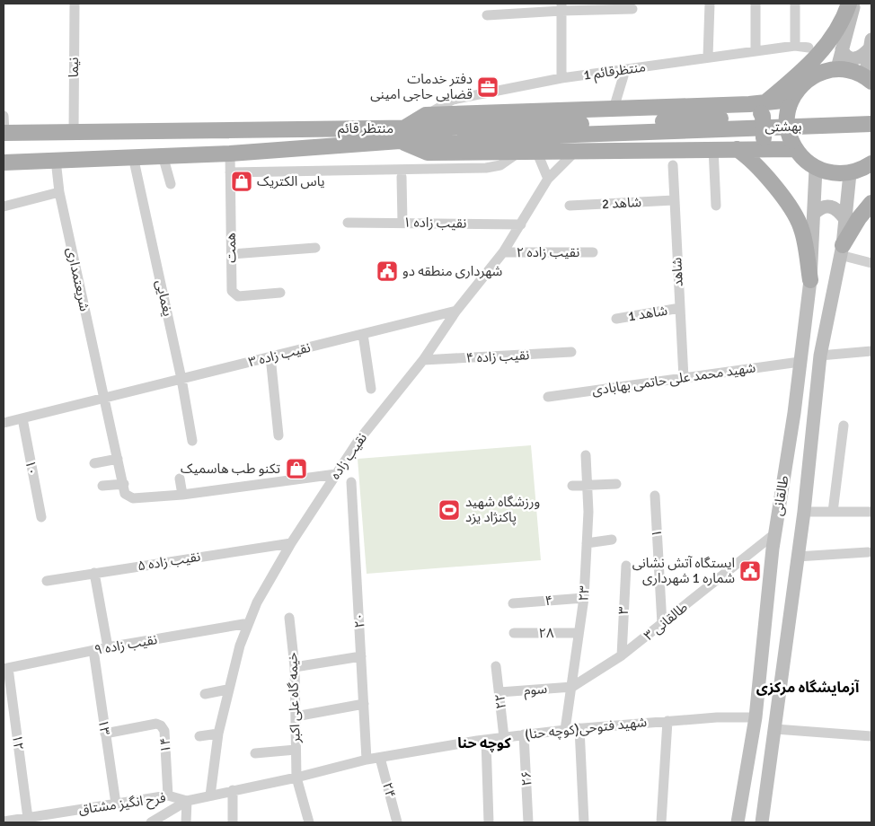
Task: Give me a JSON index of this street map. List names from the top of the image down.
{
  "streets": {
    "main road": ["بهشتی", "منتظر قائم", "طالقانی"],
    "street": [
      "نیما",
      "منتظرقائم 1",
      "شاهد 2",
      "نقیب زاده ۱",
      "همت",
      "نقیب زاده ۲",
      "شاهد",
      "شریعتمداری",
      "یغمایی",
      "شاهد 1",
      "نقیب زاده ۳",
      "نقیب زاده ۴",
      "شهید محمد علی حاتمی بهابادی",
      "نقیب زاده",
      "۱۰",
      "۱",
      "نقیب زاده ۵",
      "۲۳",
      "۴",
      "۳",
      "۲۰",
      "طالقانی ۳",
      "۲۸",
      "نقیب زاده ۹",
      "سوم",
      "خیمه گاه علی اکبر",
      "۲۲",
      "۱۳",
      "(کوچه حنا)شهید فتوحی",
      "۱۲",
      "۱۴",
      "۲۶",
      "۲۴",
      "فرح انگیز مشتاق"
    ]
  },
  "crossings": [
    ["نیما", "منتظر قائم"],
    ["بهشتی", "منتظر قائم"],
    ["منتظر قائم", "همت"],
    ["منتظر قائم", "شریعتمداری"],
    ["منتظر قائم", "یغمایی"],
    ["شاهد 2", "شاهد"],
    ["نقیب زاده ۱", "نقیب زاده"],
    ["نقیب زاده ۲", "نقیب زاده"],
    ["شاهد", "شاهد 1"],
    ["شاهد", "شهید محمد علی حاتمی بهابادی"],
    ["شریعتمداری", "نقیب زاده ۳"],
    ["یغمایی", "نقیب زاده ۳"],
    ["نقیب زاده ۳", "نقیب زاده"],
    ["نقیب زاده ۳", "۱۰"],
    ["نقیب زاده ۴", "نقیب زاده"],
    ["شهید محمد علی حاتمی بهابادی", "طالقانی"],
    ["نقیب زاده", "نقیب زاده ۵"],
    ["نقیب زاده", "نقیب زاده ۹"],
    ["نقیب زاده", "(کوچه حنا)شهید فتوحی"],
    ["طالقانی", "طالقانی ۳"],
    ["طالقانی", "(کوچه حنا)شهید فتوحی"],
    ["۱", "طالقانی ۳"],
    ["۲۳", "۴"],
    ["۲۳", "طالقانی ۳"],
    ["۲۳", "۲۸"],
    ["۲۳", "سوم"],
    ["۲۳", "(کوچه حنا)شهید فتوحی"],
    ["۳", "طالقانی ۳"],
    ["۲۰", "(کوچه حنا)شهید فتوحی"],
    ["طالقانی ۳", "سوم"],
    ["نقیب زاده ۹", "۱۳"],
    ["نقیب زاده ۹", "۱۲"],
    ["سوم", "۲۲"],
    ["خیمه گاه علی اکبر", "(کوچه حنا)شهید فتوحی"],
    ["۲۲", "(کوچه حنا)شهید فتوحی"],
    ["۱۳", "۱۴"],
    ["۱۳", "فرح انگیز مشتاق"],
    ["(کوچه حنا)شهید فتوحی", "۲۶"],
    ["(کوچه حنا)شهید فتوحی", "۲۴"],
    ["(کوچه حنا)شهید فتوحی", "فرح انگیز مشتاق"],
    ["۱۲", "فرح انگیز مشتاق"],
    ["۱۴", "فرح انگیز مشتاق"]
  ],
  "districts": ["آزمایشگاه مرکزی", "کوچه حنا"],
  "places": {
    "office": ["دفتر خدمات قضایی حاجی امینی"],
    "shop": ["یاس الکتریک", "تکنو طب هاسمیک"],
    "public building": ["شهرداری منطقه دو", "ایستگاه آتش نشانی شماره 1 شهرداری"],
    "sports": ["ورزشگاه شهید پاکنژاد یزد"]
  }
}
